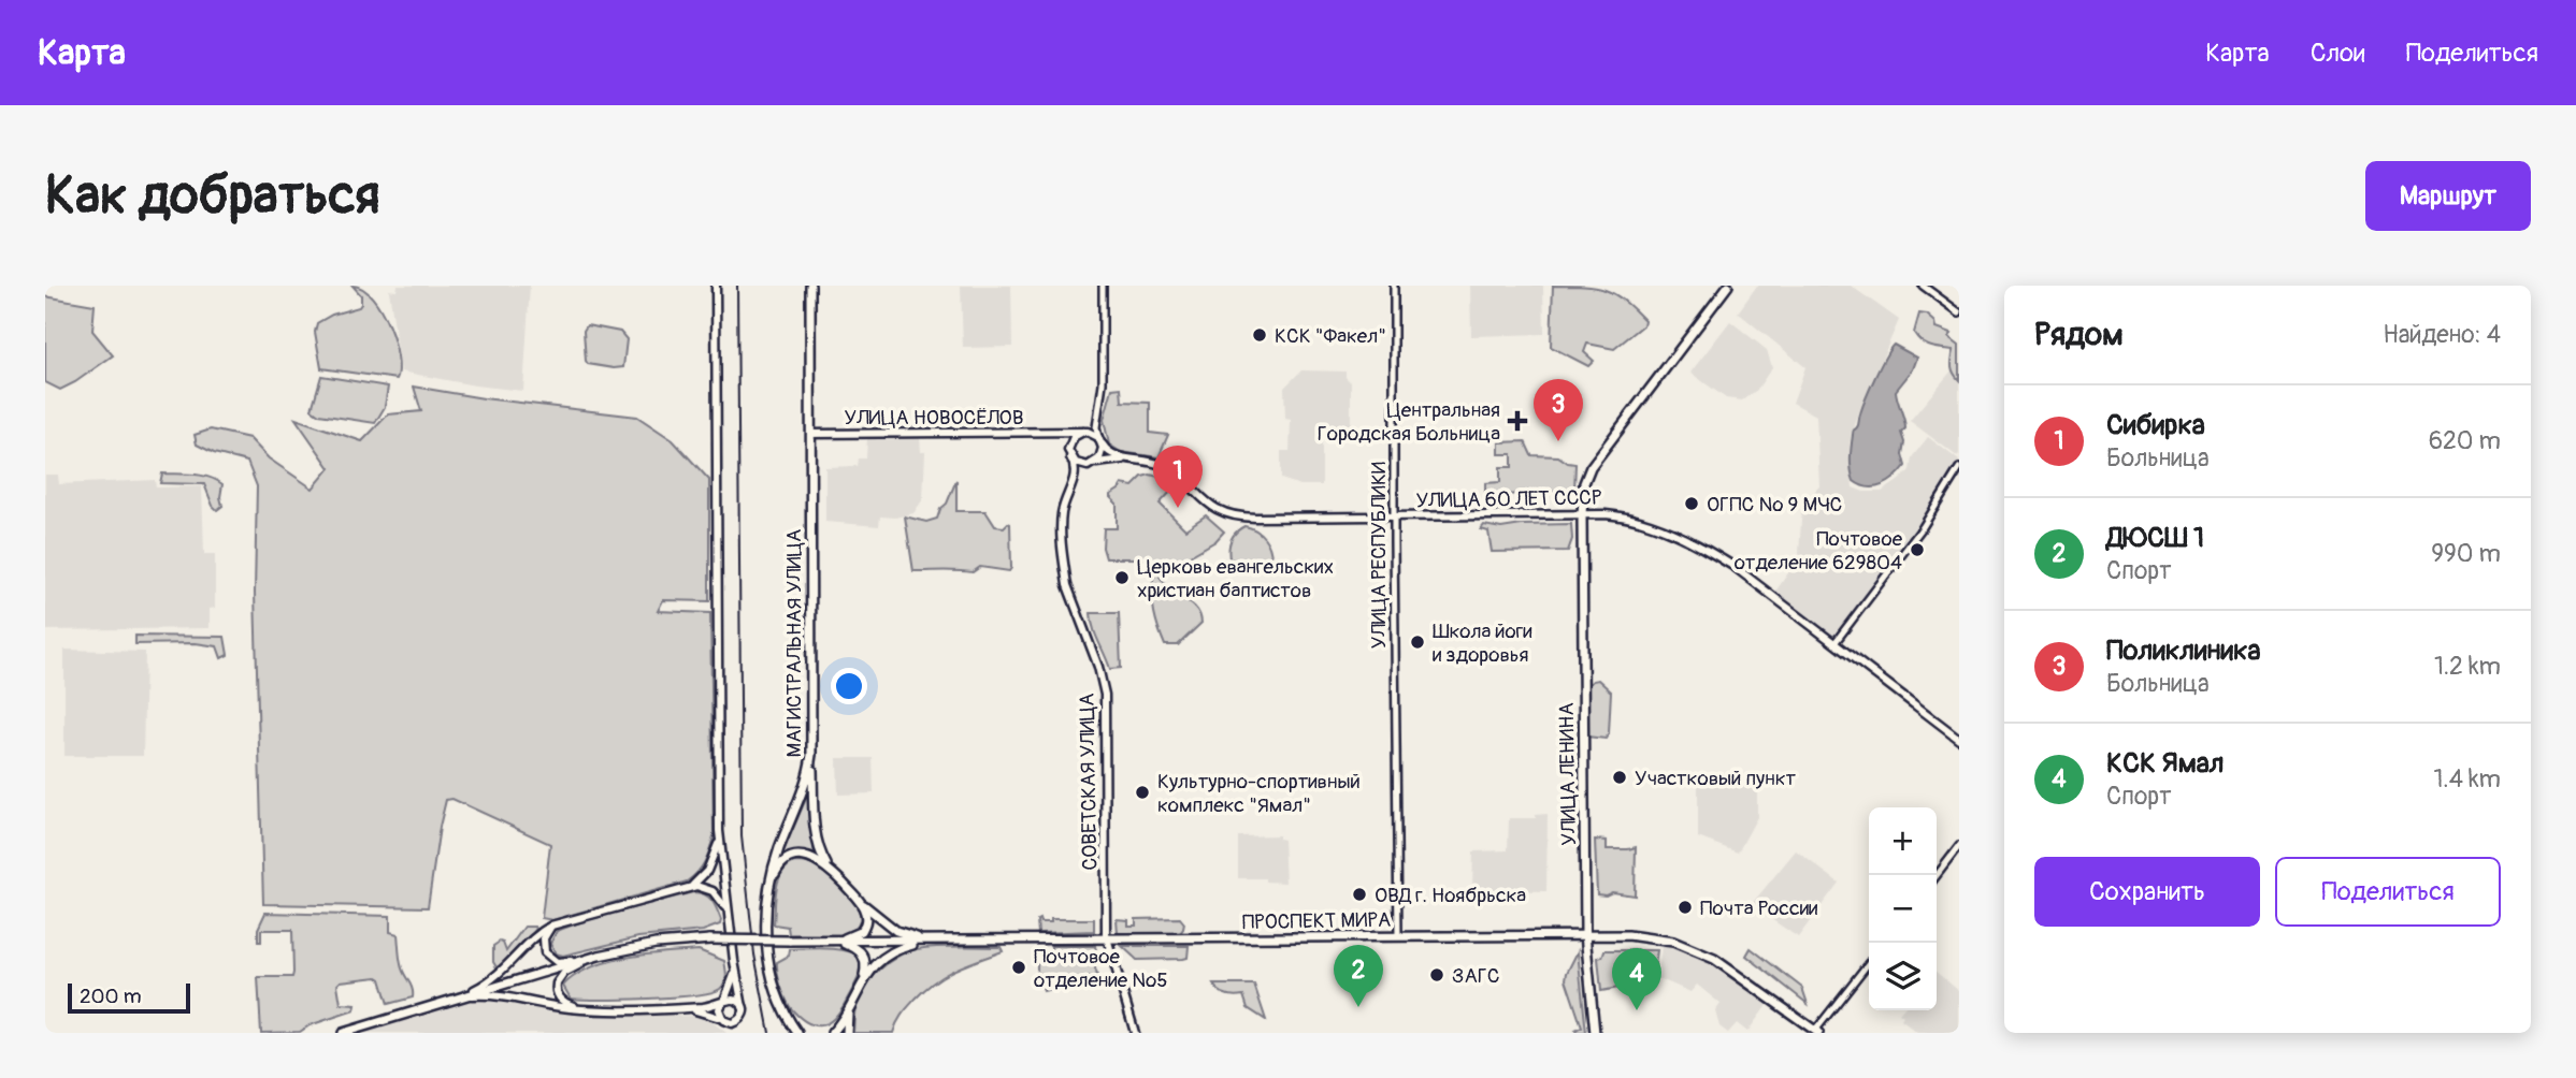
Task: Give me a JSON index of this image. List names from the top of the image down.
{
  "streets": {
    "main road": [
      "УЛИЦА НОВОСЁЛОВ",
      "УЛИЦА 60 ЛЕТ СССР",
      "МАГИСТРАЛЬНАЯ УЛИЦА",
      "УЛИЦА ЛЕНИНА",
      "СОВЕТСКАЯ УЛИЦА",
      "ПРОСПЕКТ МИРА"
    ],
    "street": ["УЛИЦА РЕСПУБЛИКИ"]
  },
  "crossings": [
    ["УЛИЦА НОВОСЁЛОВ", "УЛИЦА 60 ЛЕТ СССР"],
    ["УЛИЦА НОВОСЁЛОВ", "МАГИСТРАЛЬНАЯ УЛИЦА"],
    ["УЛИЦА НОВОСЁЛОВ", "СОВЕТСКАЯ УЛИЦА"],
    ["УЛИЦА 60 ЛЕТ СССР", "УЛИЦА РЕСПУБЛИКИ"],
    ["УЛИЦА 60 ЛЕТ СССР", "УЛИЦА ЛЕНИНА"],
    ["УЛИЦА 60 ЛЕТ СССР", "СОВЕТСКАЯ УЛИЦА"],
    ["УЛИЦА РЕСПУБЛИКИ", "ПРОСПЕКТ МИРА"],
    ["УЛИЦА ЛЕНИНА", "ПРОСПЕКТ МИРА"],
    ["СОВЕТСКАЯ УЛИЦА", "ПРОСПЕКТ МИРА"]
  ],
  "places": {
    "other": [
      "КСК \"Факел\"",
      "ОГПС № 9 МЧС",
      "Почтовое отделение 629804",
      "Церковь евангельских христиан баптистов",
      "Школа йоги и здоровья",
      "Участковый пункт",
      "Культурно-спортивный комплекс \"Ямал\"",
      "ОВД г. Ноябрьска",
      "Почта России",
      "Почтовое отделение №5",
      "ЗАГС"
    ],
    "health": ["Центральная Городская Больница"]
  },
  "scale_bar": "200 m",
  "page": {
    "header": "Карта",
    "nav": ["Карта", "Слои", "Поделиться"],
    "buttons": [
      "Маршрут",
      ["Сохранить", "Поделиться"]
    ],
    "title": "Как добраться",
    "heading": ["Рядом", "Найдено: 4"],
    "pins": [
      "3",
      "1",
      "2",
      "4"
    ],
    "list": [
      {
        "mark": "1",
        "name": "Сибирка",
        "note": "Больница",
        "value": "620 m"
      },
      {
        "mark": "2",
        "name": "ДЮСШ 1",
        "note": "Спорт",
        "value": "990 m"
      },
      {
        "mark": "3",
        "name": "Поликлиника",
        "note": "Больница",
        "value": "1.2 km"
      },
      {
        "mark": "4",
        "name": "КСК Ямал",
        "note": "Спорт",
        "value": "1.4 km"
      }
    ],
    "map_buttons": ["+", "−"],
    "scale": "200 m"
  }
}
